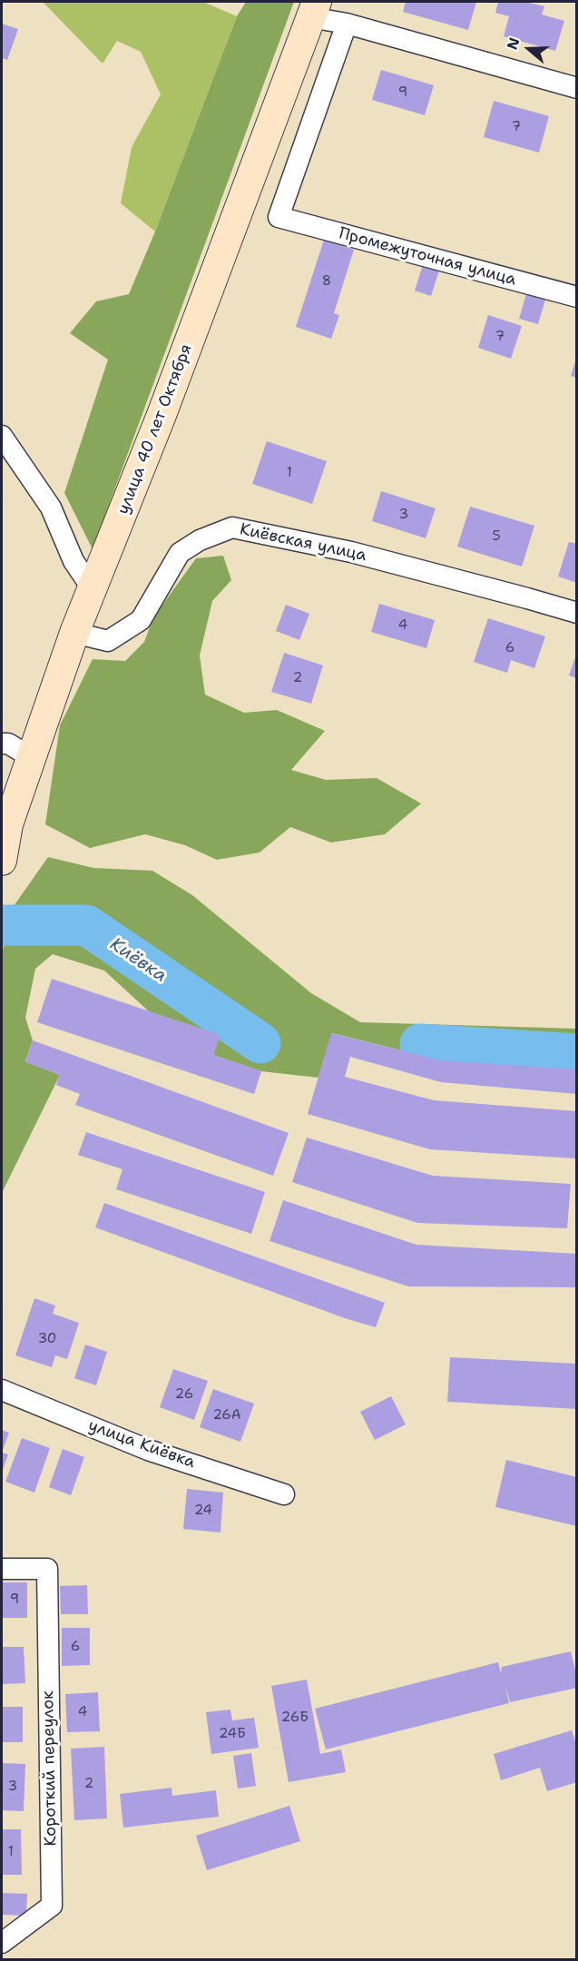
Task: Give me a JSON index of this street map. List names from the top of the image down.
{
  "streets": {
    "main road": ["улица 40 лет Октября"],
    "street": [
      "Промежуточная улица",
      "Киёвская улица",
      "улица Киёвка",
      "Короткий переулок"
    ]
  },
  "crossings": [
    ["улица 40 лет Октября", "Киёвская улица"]
  ],
  "water": ["Киёвка"],
  "house_numbers": [
    "9",
    "7",
    "8",
    "7",
    "1",
    "3",
    "5",
    "4",
    "6",
    "2",
    "30",
    "26",
    "26А",
    "24",
    "9",
    "6",
    "4",
    "26Б",
    "24Б",
    "2",
    "3",
    "1"
  ],
  "north": "left"
}
